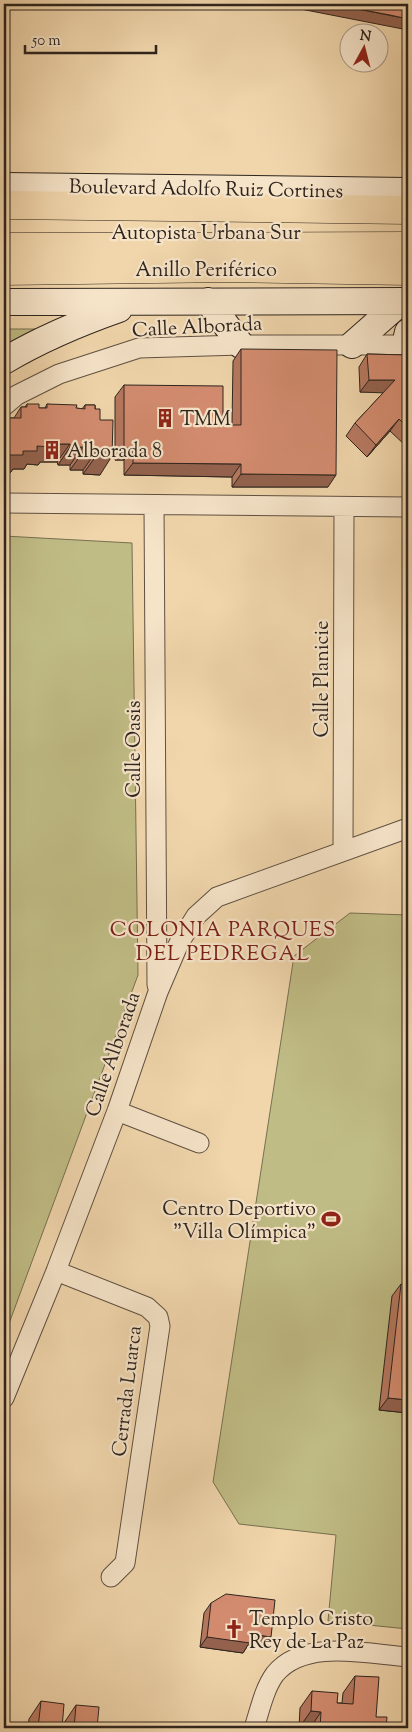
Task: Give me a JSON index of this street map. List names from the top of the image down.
{
  "streets": {
    "highway": ["Autopista Urbana Sur", "Anillo Periférico"],
    "main road": ["Boulevard Adolfo Ruiz Cortines"],
    "street": [
      "Calle Alborada",
      "Calle Planicie",
      "Calle Oasis",
      "Cerrada Luarca"
    ]
  },
  "crossings": [
    ["Calle Alborada", "Calle Planicie"],
    ["Calle Alborada", "Calle Oasis"],
    ["Calle Alborada", "Cerrada Luarca"]
  ],
  "districts": ["COLONIA PARQUES DEL PEDREGAL"],
  "places": {
    "building": ["TMM", "Alborada 8"],
    "sports": ["Centro Deportivo \"Villa Olímpica\""],
    "church": ["Templo Cristo Rey de La Paz"]
  },
  "scale_bar": "50 m",
  "north": "top"
}
